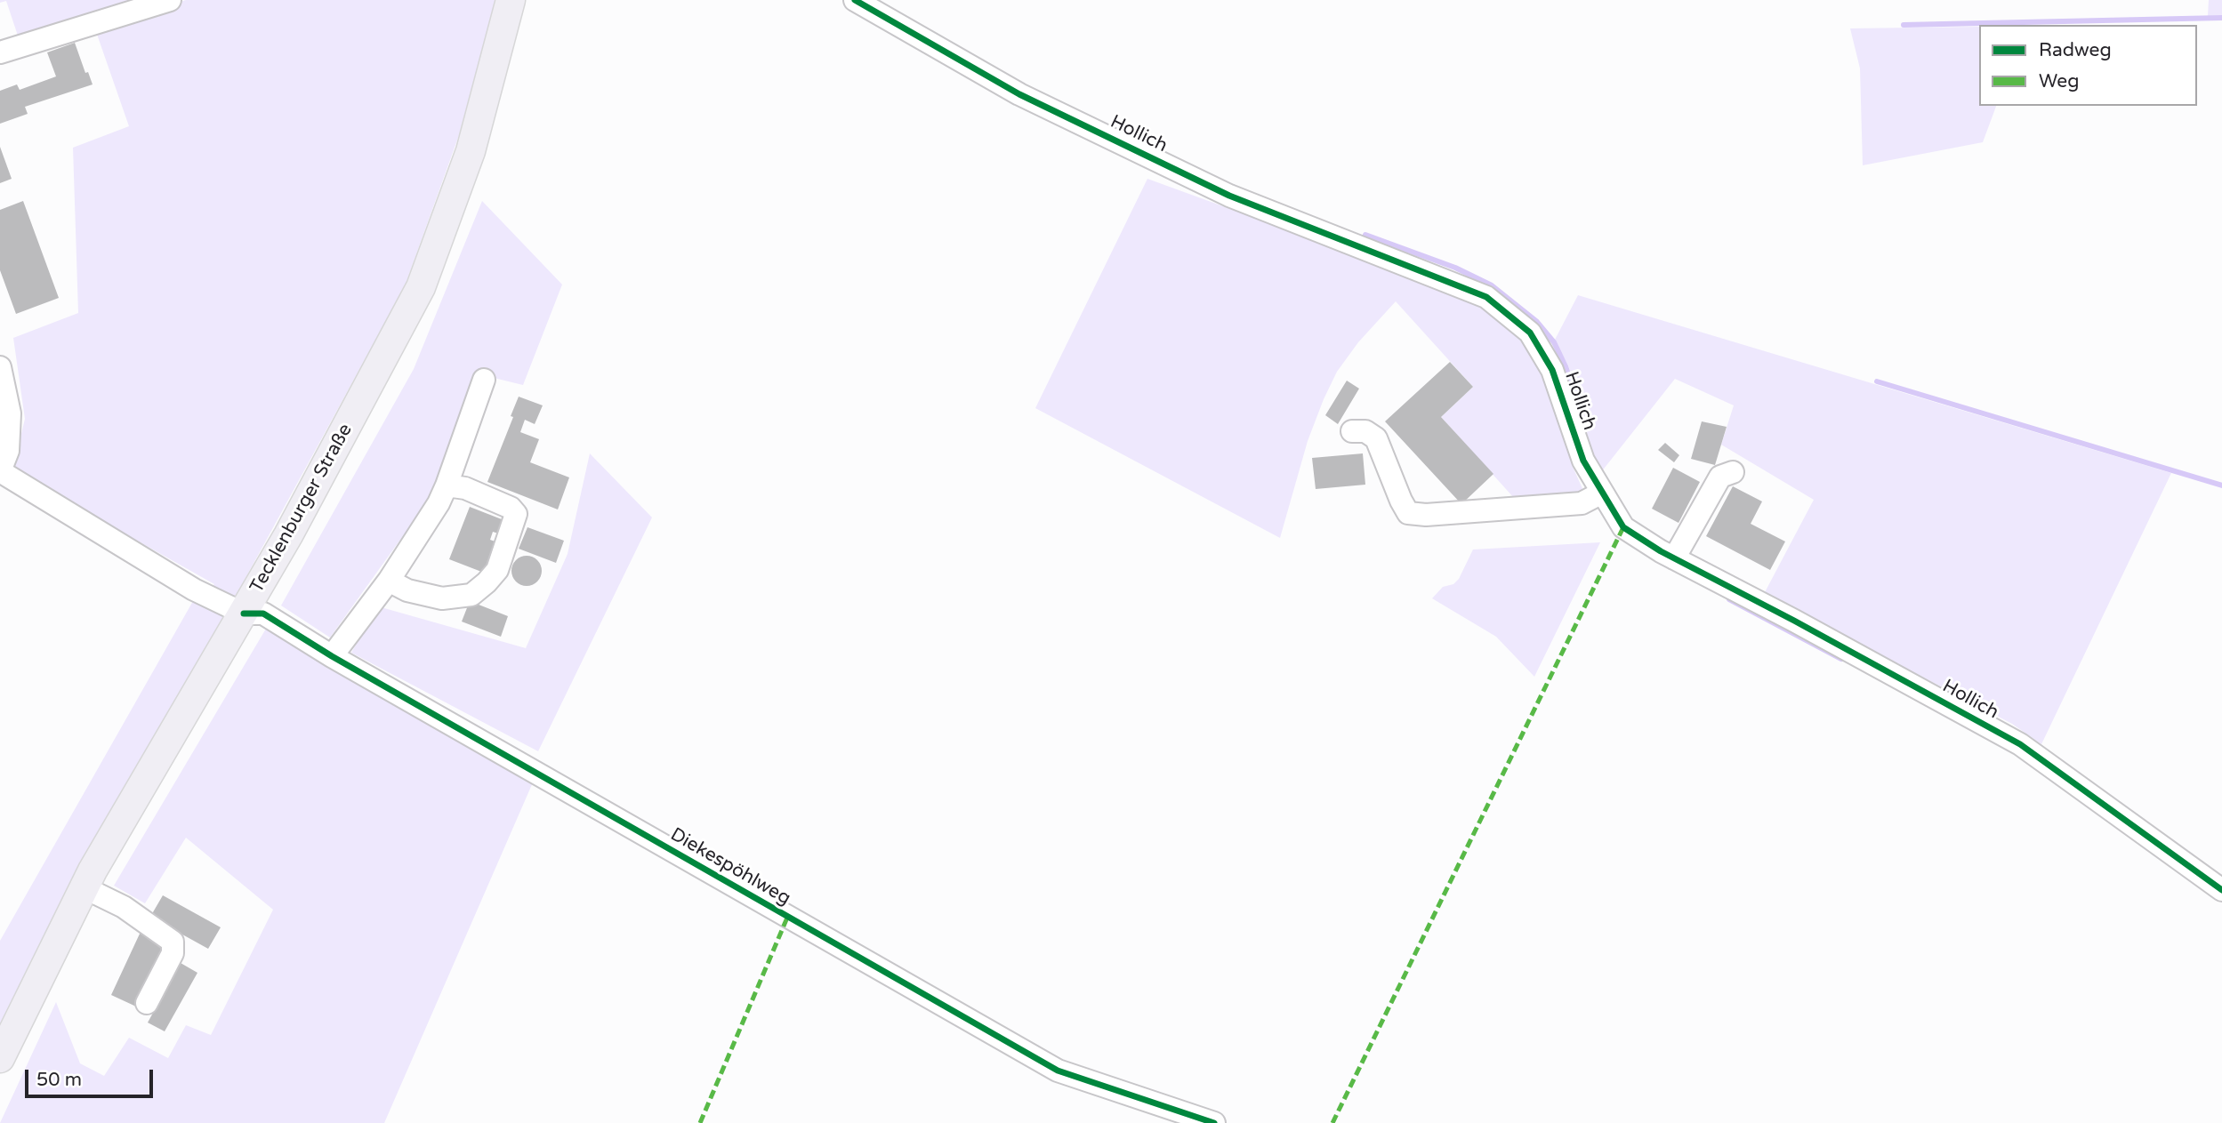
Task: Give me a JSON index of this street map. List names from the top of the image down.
{
  "streets": {
    "main road": ["Tecklenburger Straße"],
    "street": ["Hollich", "Diekespöhlweg"]
  },
  "crossings": [
    ["Tecklenburger Straße", "Diekespöhlweg"]
  ],
  "legend": ["Radweg", "Weg"],
  "scale_bar": "50 m"
}
